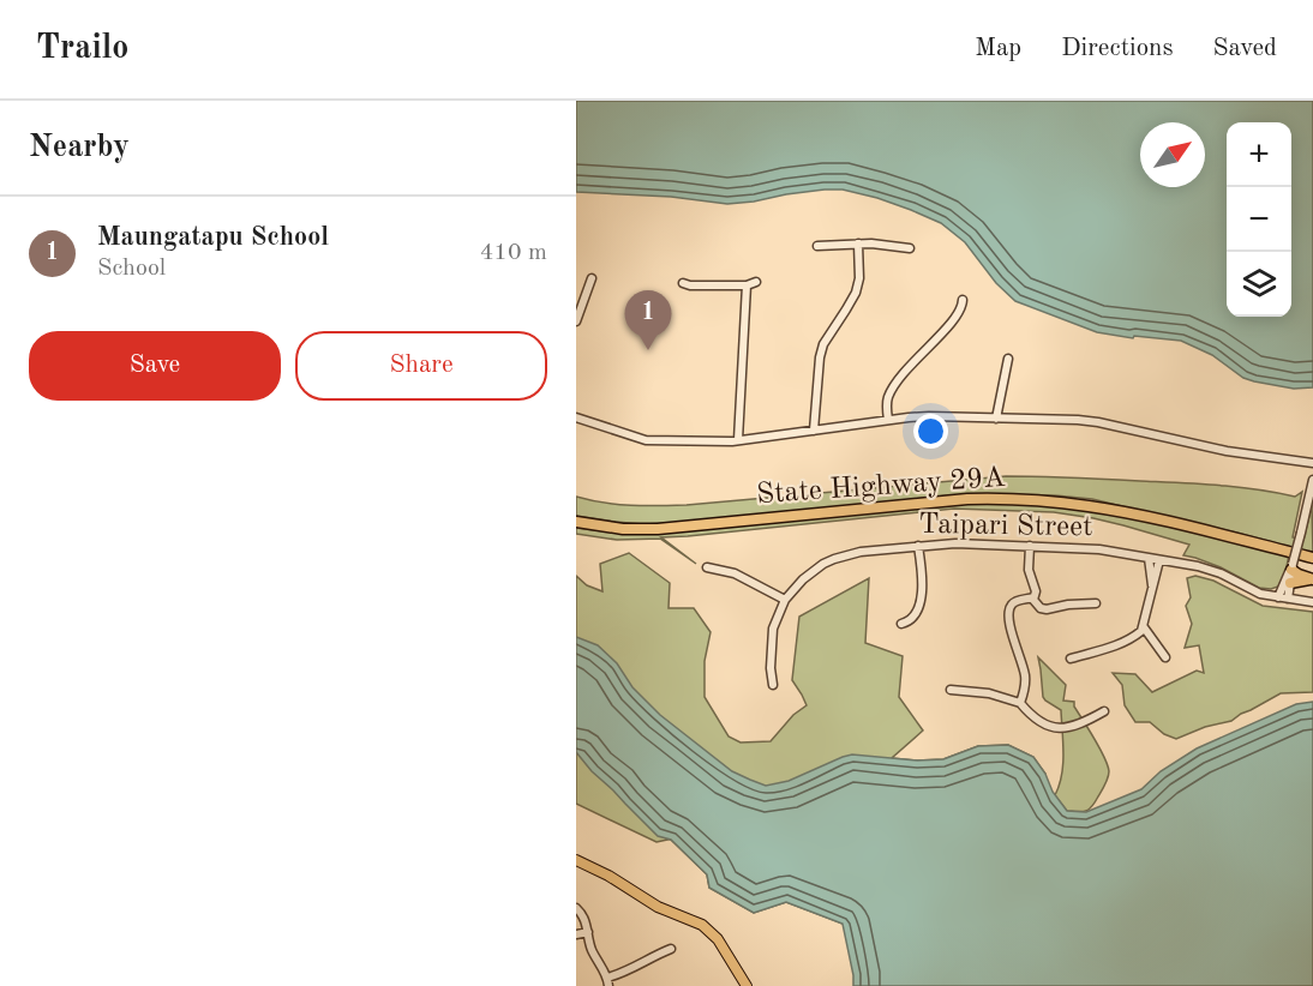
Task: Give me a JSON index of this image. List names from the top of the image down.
{
  "streets": {
    "highway": ["State Highway 29A"],
    "street": ["Taipari Street"]
  },
  "north": "top right",
  "page": {
    "header": "Trailo",
    "nav": ["Map", "Directions", "Saved"],
    "heading": "Nearby",
    "map_buttons": ["+", "−"],
    "list": [
      {
        "mark": "1",
        "name": "Maungatapu School",
        "note": "School",
        "value": "410 m"
      }
    ],
    "pins": "1",
    "buttons": ["Save", "Share"]
  }
}
